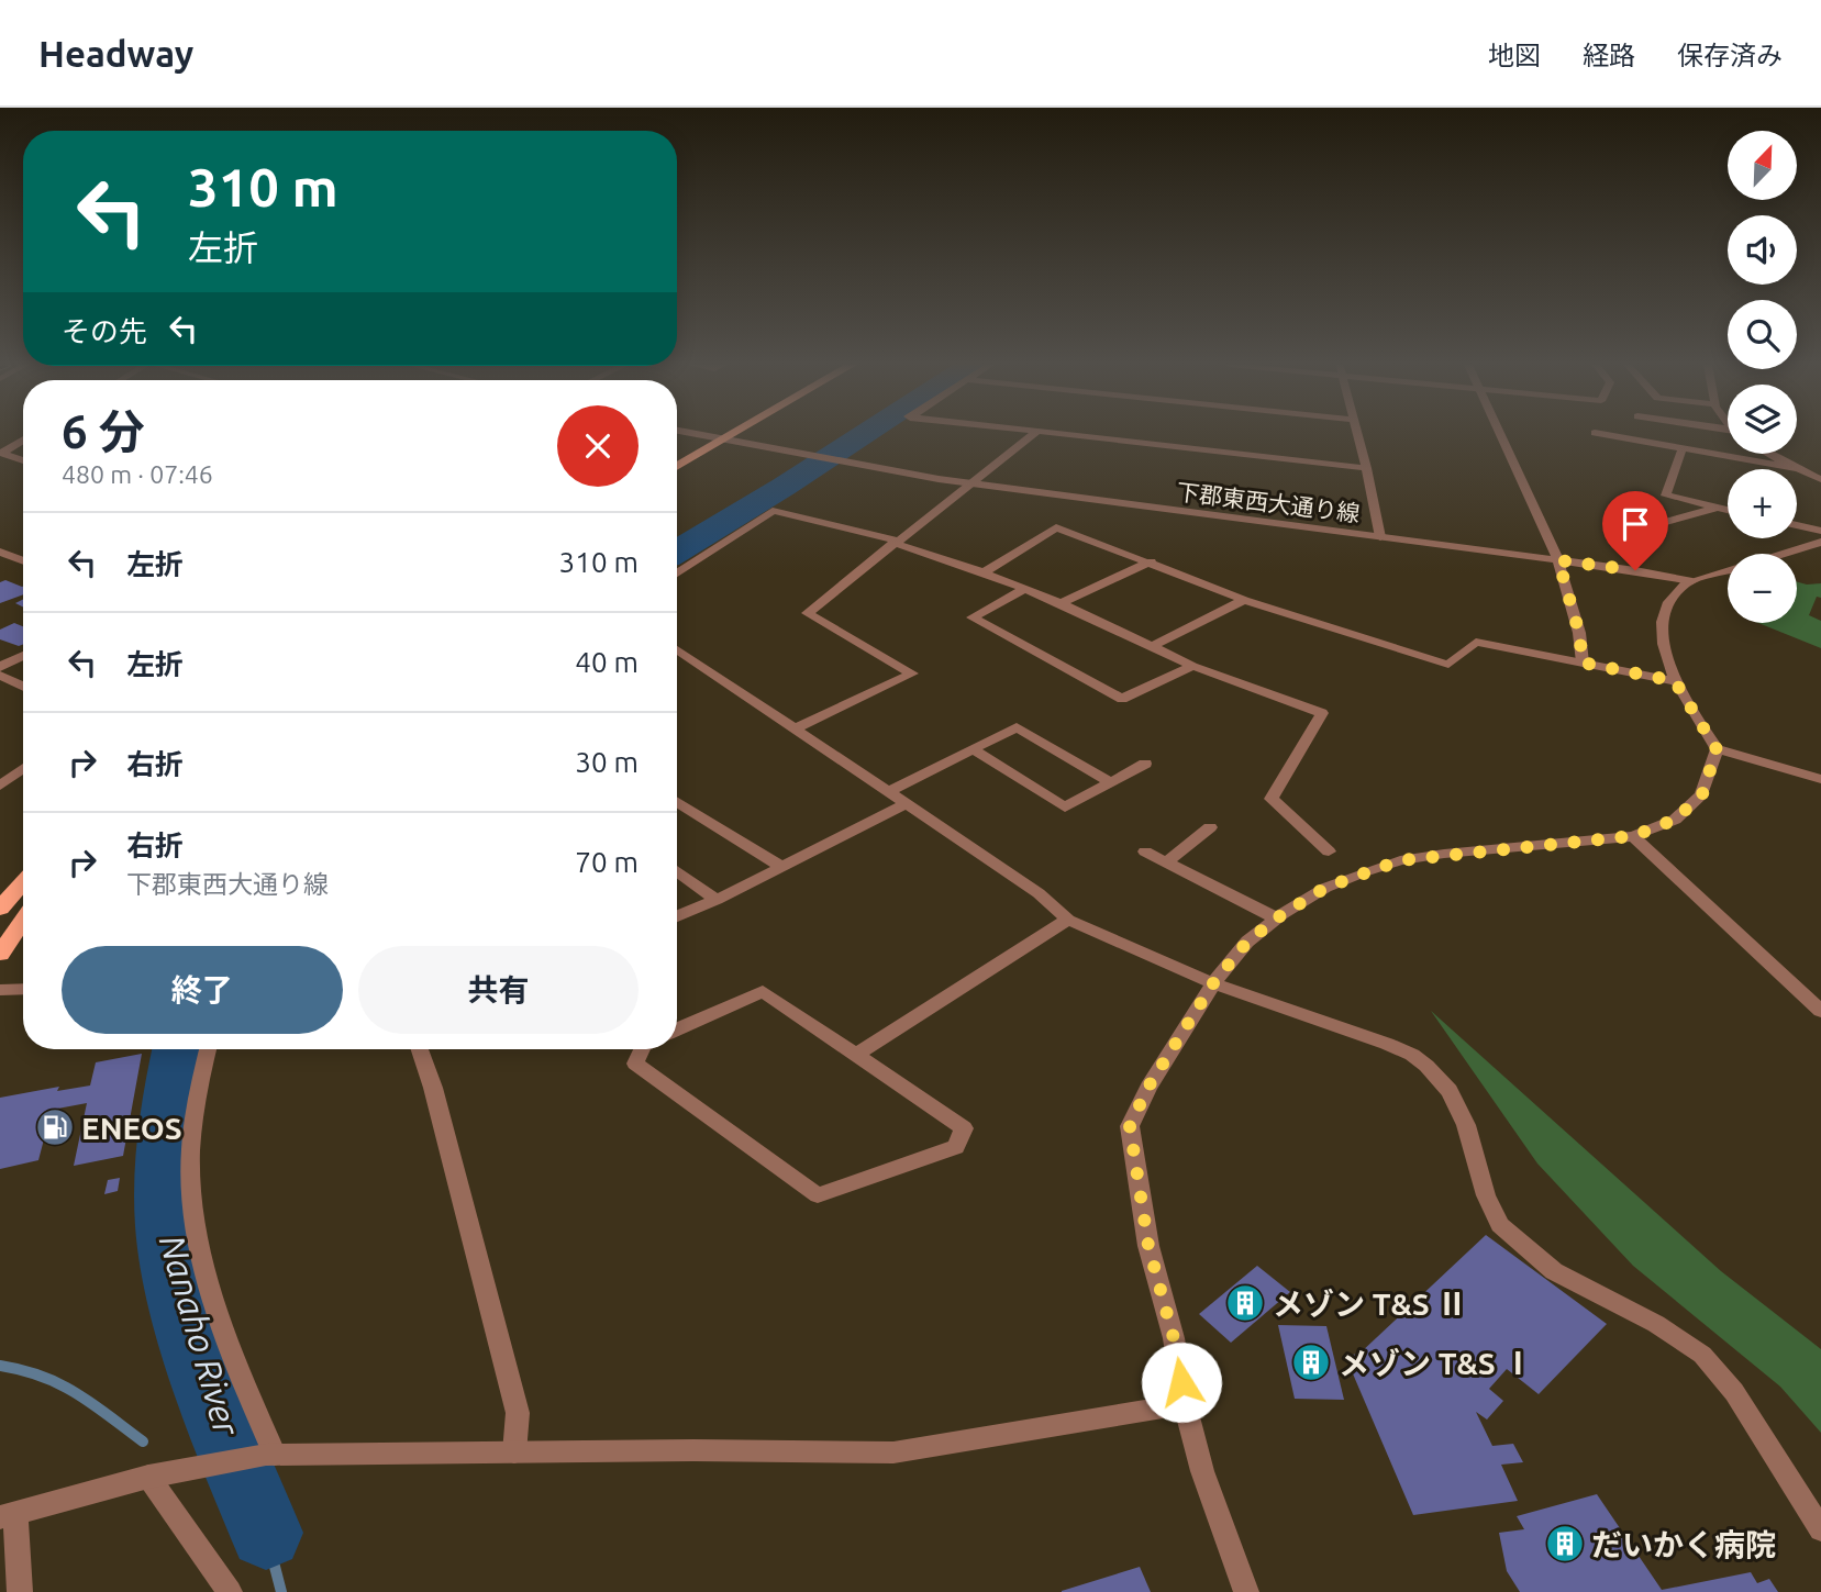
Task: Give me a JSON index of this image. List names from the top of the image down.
{
  "streets": {
    "street": ["下郡東西大通り線"]
  },
  "water": ["Nanaho River"],
  "places": {
    "fuel station": ["ENEOS"],
    "building": ["メゾン T&S Ⅱ", "メゾン T&S Ⅰ", "だいかく病院"]
  },
  "north": "top right",
  "page": {
    "header": "Headway",
    "nav": ["地図", "経路", "保存済み"],
    "map_buttons": ["+", "−"],
    "turn": ["310 m", "左折"],
    "then": "その先",
    "heading": ["6 分", "480 m · 07:46"],
    "list": [
      {
        "name": "左折",
        "value": "310 m"
      },
      {
        "name": "左折",
        "value": "40 m"
      },
      {
        "name": "右折",
        "value": "30 m"
      },
      {
        "name": "右折",
        "note": "下郡東西大通り線",
        "value": "70 m"
      }
    ],
    "buttons": ["終了", "共有"]
  }
}
